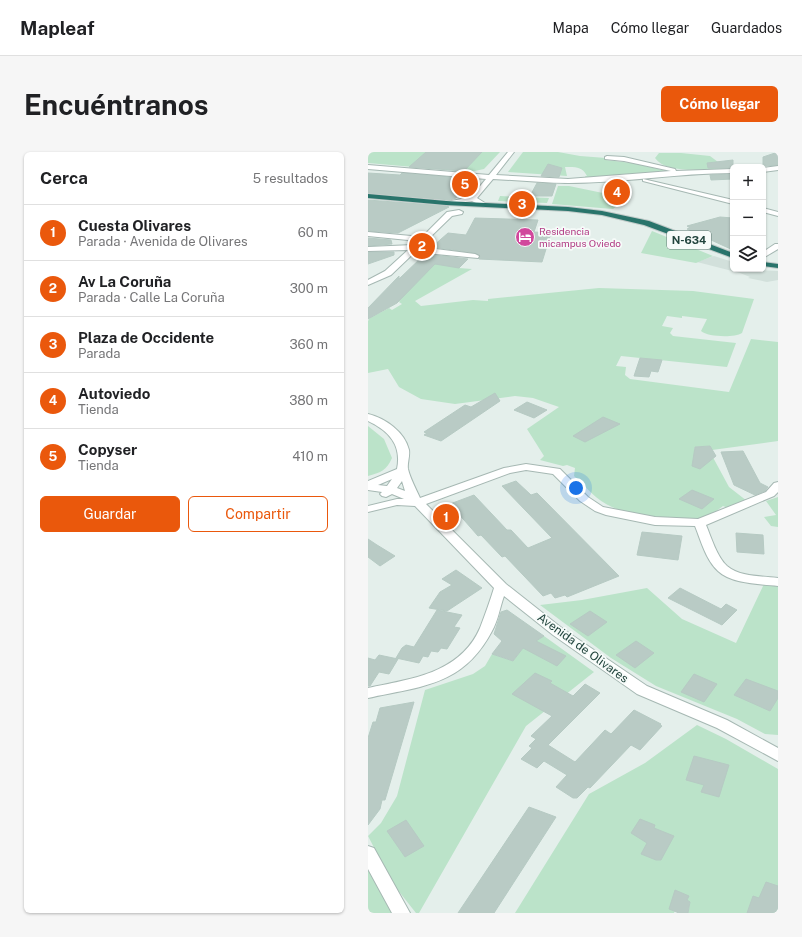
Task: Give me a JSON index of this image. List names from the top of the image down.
{
  "streets": {
    "highway": ["N-634"],
    "street": ["Avenida de Olivares"]
  },
  "places": {
    "hotel": ["Residencia micampus Oviedo"]
  },
  "page": {
    "header": "Mapleaf",
    "nav": ["Mapa", "Cómo llegar", "Guardados"],
    "buttons": [
      "Cómo llegar",
      ["Guardar", "Compartir"]
    ],
    "title": "Encuéntranos",
    "heading": ["Cerca", "5 resultados"],
    "map_buttons": ["+", "−"],
    "pins": [
      "5",
      "4",
      "3",
      "2",
      "1"
    ],
    "list": [
      {
        "mark": "1",
        "name": "Cuesta Olivares",
        "note": "Parada · Avenida de Olivares",
        "value": "60 m"
      },
      {
        "mark": "2",
        "name": "Av La Coruña",
        "note": "Parada · Calle La Coruña",
        "value": "300 m"
      },
      {
        "mark": "3",
        "name": "Plaza de Occidente",
        "note": "Parada",
        "value": "360 m"
      },
      {
        "mark": "4",
        "name": "Autoviedo",
        "note": "Tienda",
        "value": "380 m"
      },
      {
        "mark": "5",
        "name": "Copyser",
        "note": "Tienda",
        "value": "410 m"
      }
    ]
  }
}
